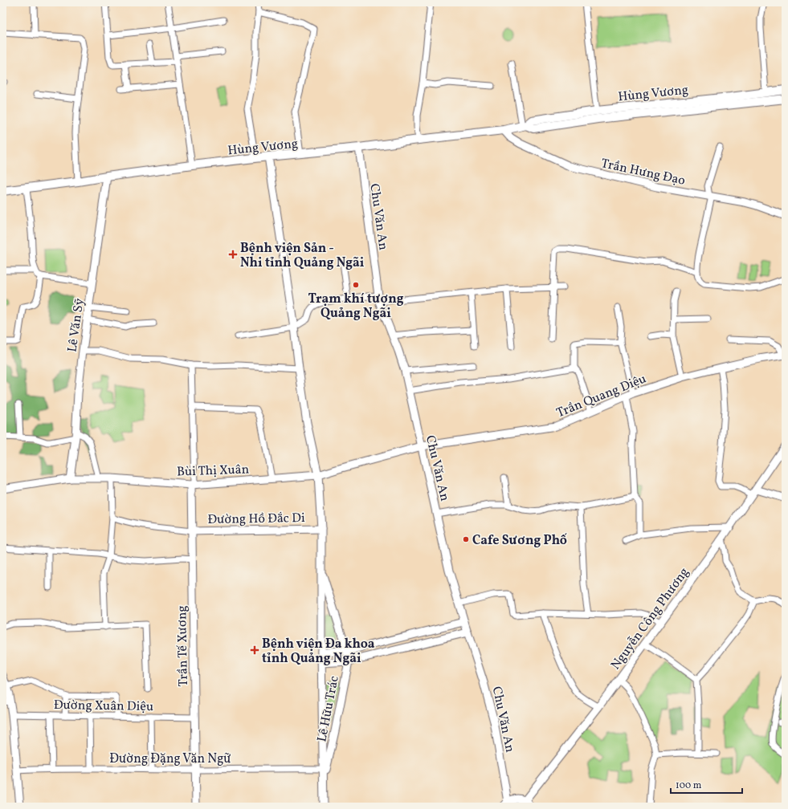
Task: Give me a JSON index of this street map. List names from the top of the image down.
{
  "streets": {
    "main road": ["Hùng Vương"],
    "street": [
      "Trần Hưng Đạo",
      "Chu Văn An",
      "Lê Văn Sỹ",
      "Trần Quang Diệu",
      "Bùi Thị Xuân",
      "Đường Hồ Đắc Di",
      "Nguyễn Công Phương",
      "Trần Tế Xương",
      "Đường Xuân Diệu",
      "Lê Hữu Trác",
      "Đường Đặng Văn Ngữ"
    ]
  },
  "crossings": [
    ["Hùng Vương", "Trần Hưng Đạo"],
    ["Hùng Vương", "Chu Văn An"],
    ["Hùng Vương", "Lê Văn Sỹ"],
    ["Hùng Vương", "Lê Hữu Trác"],
    ["Chu Văn An", "Trần Quang Diệu"],
    ["Chu Văn An", "Bùi Thị Xuân"],
    ["Lê Văn Sỹ", "Bùi Thị Xuân"],
    ["Trần Quang Diệu", "Bùi Thị Xuân"],
    ["Bùi Thị Xuân", "Trần Tế Xương"],
    ["Bùi Thị Xuân", "Lê Hữu Trác"],
    ["Đường Hồ Đắc Di", "Trần Tế Xương"],
    ["Đường Hồ Đắc Di", "Lê Hữu Trác"],
    ["Trần Tế Xương", "Đường Xuân Diệu"],
    ["Trần Tế Xương", "Đường Đặng Văn Ngữ"],
    ["Lê Hữu Trác", "Đường Đặng Văn Ngữ"]
  ],
  "places": {
    "health": ["Bệnh viện Sản - Nhi tỉnh Quảng Ngãi", "Bệnh viện Đa khoa tỉnh Quảng Ngãi"],
    "other": ["Trạm khí tượng Quảng Ngãi", "Cafe Sương Phố"]
  },
  "scale_bar": "100 m"
}
